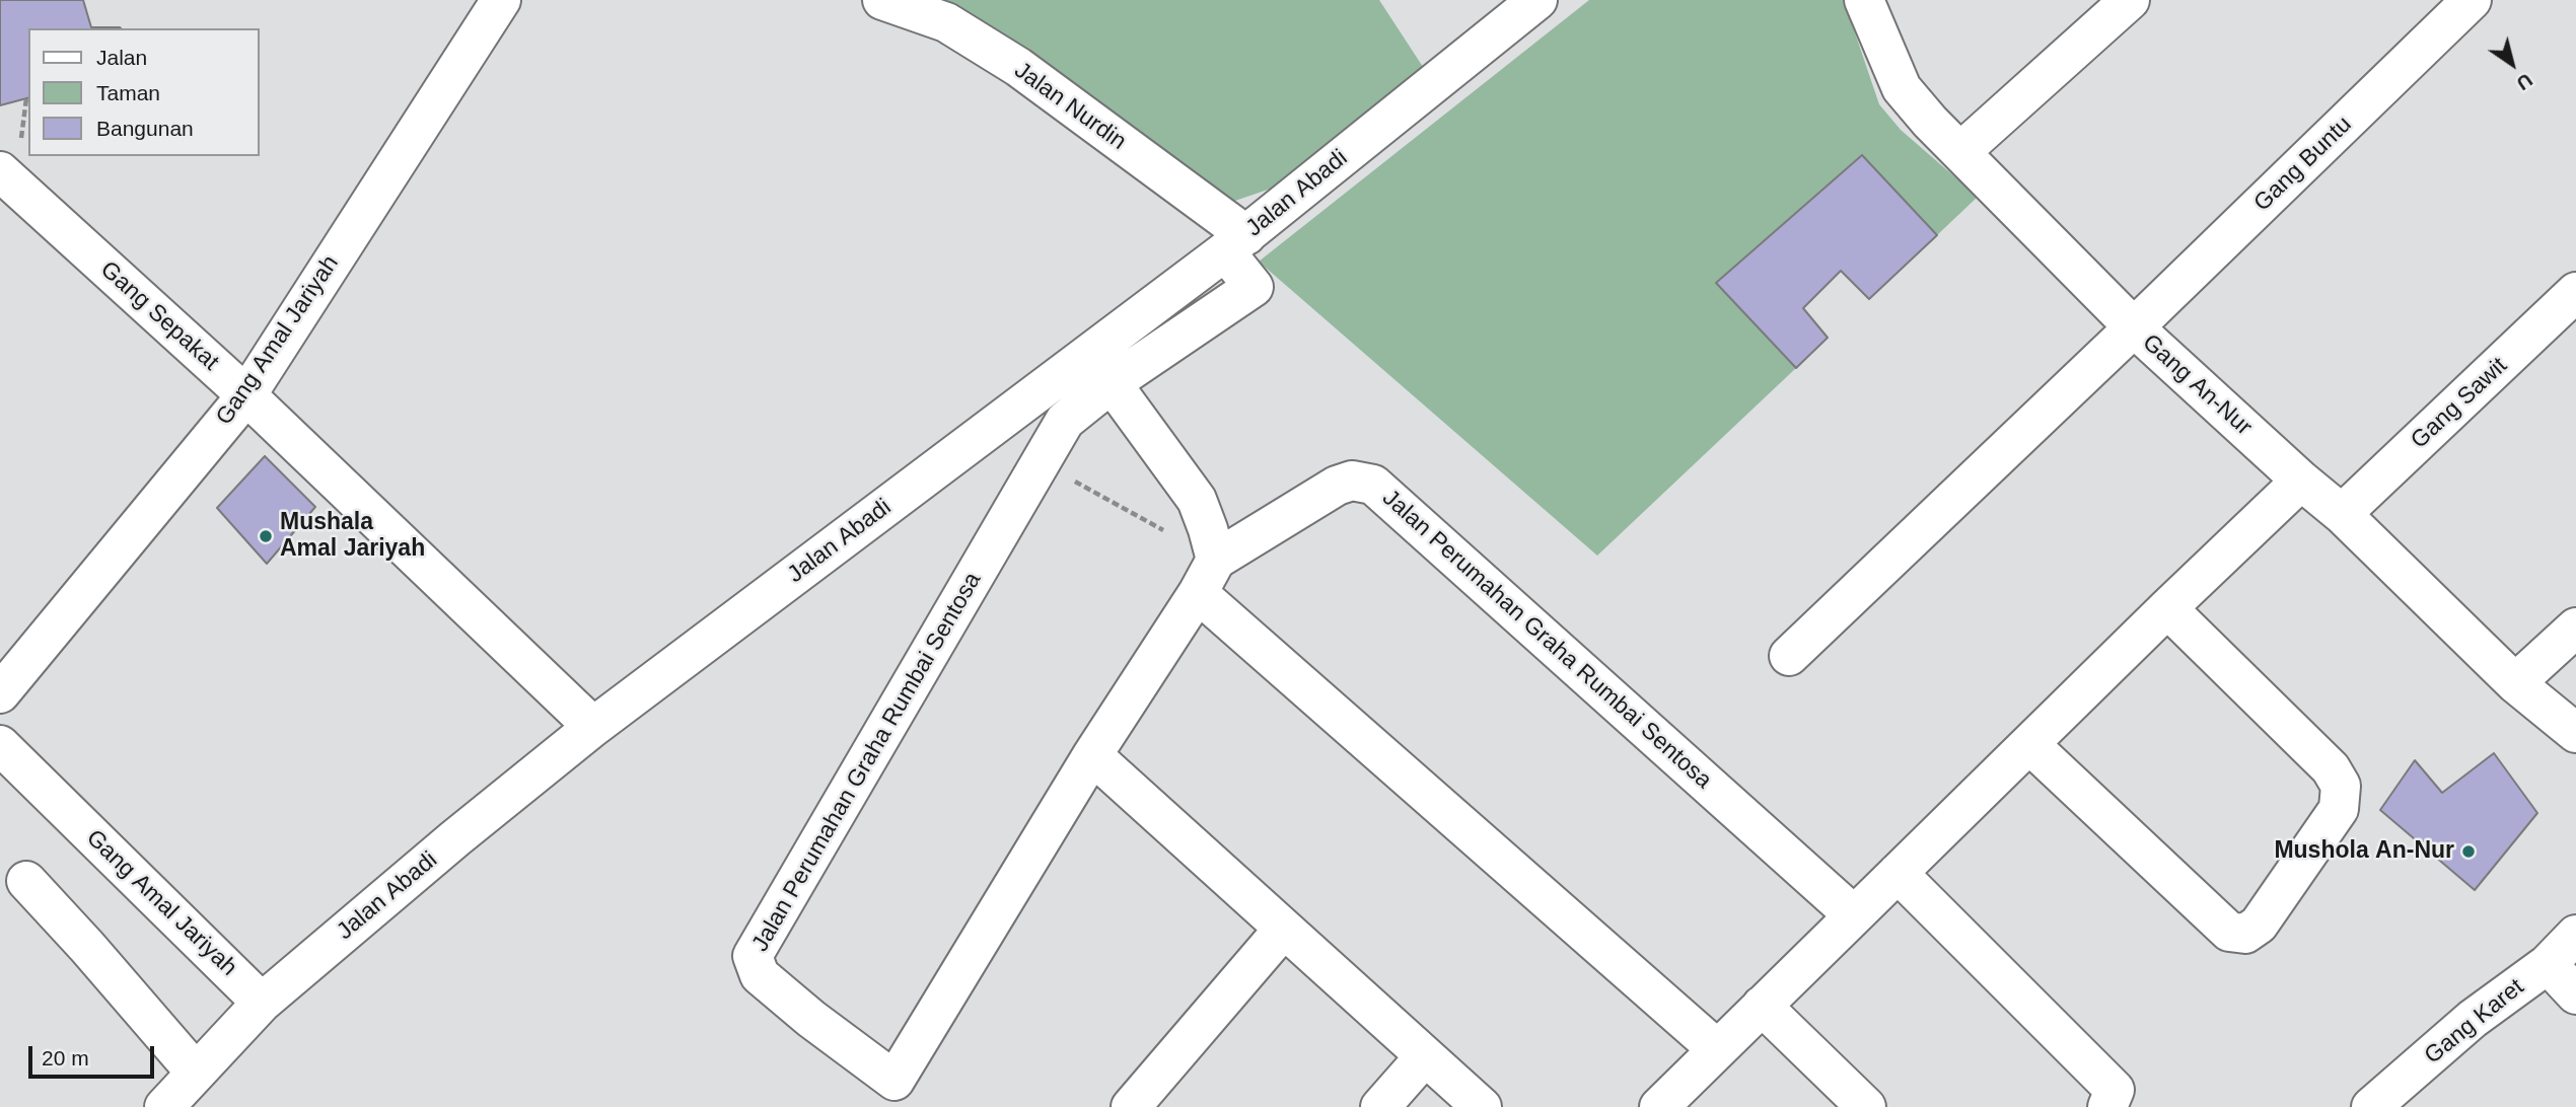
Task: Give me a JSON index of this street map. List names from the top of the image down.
{
  "streets": {
    "street": [
      "Jalan Nurdin",
      "Gang Buntu",
      "Jalan Abadi",
      "Gang Sepakat",
      "Gang Amal Jariyah",
      "Gang An-Nur",
      "Gang Sawit",
      "Jalan Perumahan Graha Rumbai Sentosa",
      "Gang Karet"
    ]
  },
  "crossings": [
    ["Jalan Nurdin", "Jalan Abadi"],
    ["Jalan Nurdin", "Jalan Perumahan Graha Rumbai Sentosa"],
    ["Gang Buntu", "Gang An-Nur"],
    ["Jalan Abadi", "Gang Sepakat"],
    ["Jalan Abadi", "Gang Amal Jariyah"],
    ["Gang Sepakat", "Gang Amal Jariyah"],
    ["Gang An-Nur", "Gang Sawit"]
  ],
  "places": ["Mushala Amal Jariyah", "Mushola An-Nur"],
  "legend": ["Jalan", "Taman", "Bangunan"],
  "scale_bar": "20 m",
  "north": "bottom right"
}
